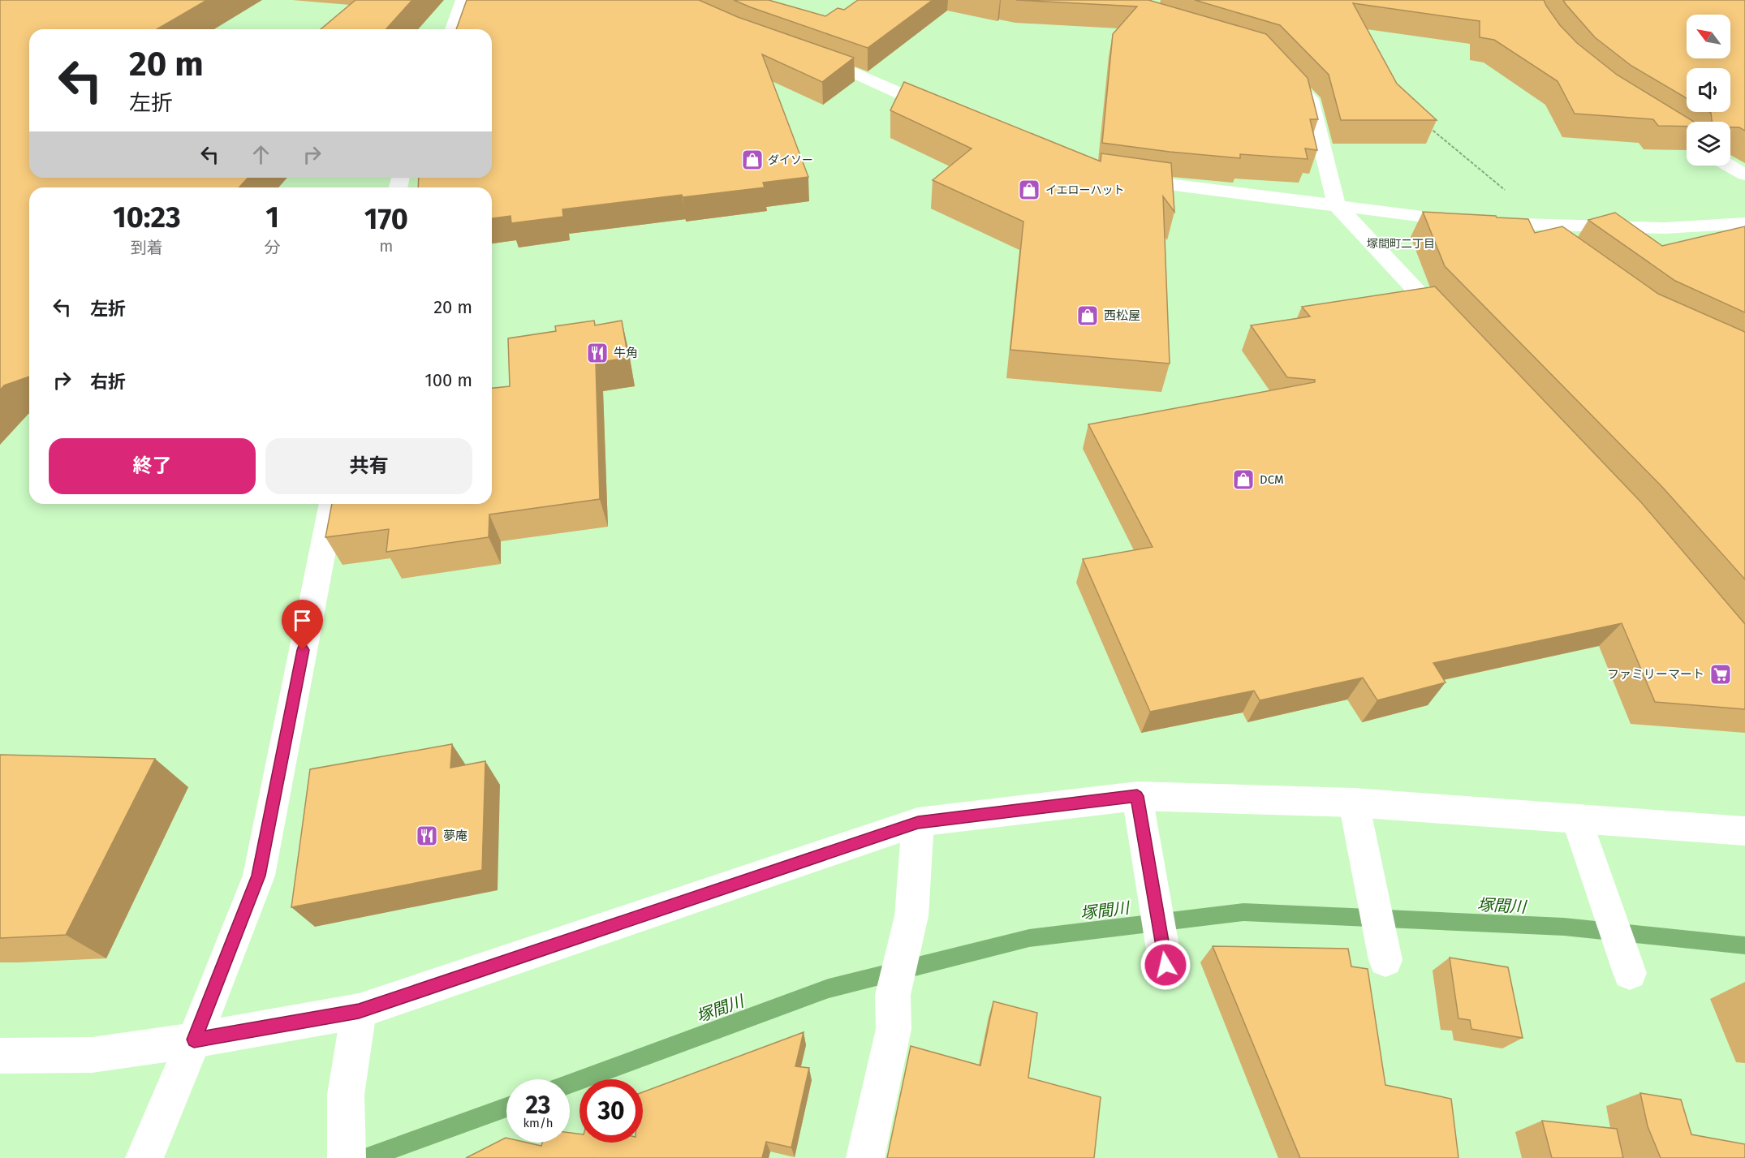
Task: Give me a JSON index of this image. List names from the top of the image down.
{
  "districts": ["塚間町二丁目"],
  "water": ["塚間川"],
  "places": {
    "shop": [
      "ダイソー",
      "イエローハット",
      "西松屋",
      "DCM"
    ],
    "restaurant": ["牛角", "夢庵"],
    "supermarket": ["ファミリーマート"]
  },
  "north": "top left",
  "page": {
    "turn": ["20 m", "左折"],
    "eta": [
      "10:23",
      "到着",
      "1",
      "分",
      "170",
      "m"
    ],
    "list": [
      {
        "name": "左折",
        "value": "20 m"
      },
      {
        "name": "右折",
        "value": "100 m"
      }
    ],
    "buttons": ["終了", "共有"],
    "speed": "23 km/h",
    "limit": "30"
  }
}
